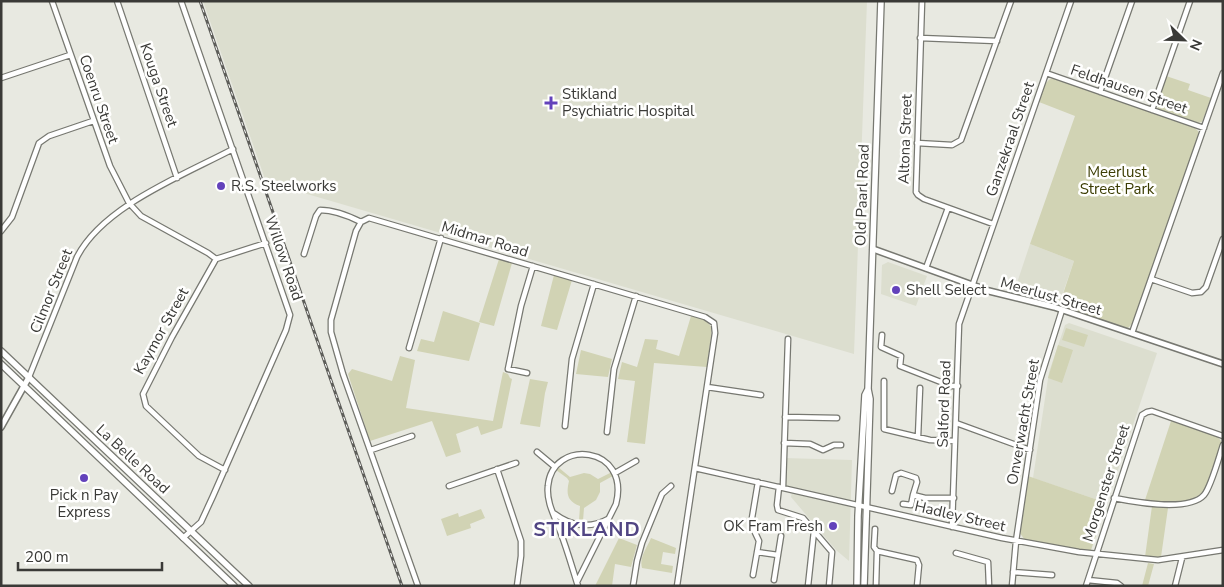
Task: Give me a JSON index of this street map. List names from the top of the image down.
{
  "streets": {
    "main road": ["Old Paarl Road", "La Belle Road"],
    "street": [
      "Kouga Street",
      "Feldhausen Street",
      "Coenru Street",
      "Altona Street",
      "Ganzekraal Street",
      "Midmar Road",
      "Willow Road",
      "Cilmor Street",
      "Meerlust Street",
      "Kaymor Street",
      "Salford Road",
      "Onverwacht Street",
      "Morgenster Street",
      "Hadley Street"
    ]
  },
  "crossings": [
    ["Kouga Street", "Cilmor Street"],
    ["Feldhausen Street", "Ganzekraal Street"],
    ["Coenru Street", "Cilmor Street"],
    ["Altona Street", "Ganzekraal Street"],
    ["Ganzekraal Street", "Meerlust Street"],
    ["Ganzekraal Street", "Salford Road"],
    ["Old Paarl Road", "Meerlust Street"],
    ["Old Paarl Road", "Hadley Street"],
    ["Midmar Road", "Hadley Street"],
    ["Willow Road", "Cilmor Street"],
    ["Willow Road", "Kaymor Street"],
    ["Willow Road", "La Belle Road"],
    ["Cilmor Street", "La Belle Road"],
    ["Meerlust Street", "Salford Road"],
    ["Meerlust Street", "Onverwacht Street"],
    ["Salford Road", "Hadley Street"],
    ["Onverwacht Street", "Hadley Street"],
    ["Morgenster Street", "Hadley Street"]
  ],
  "districts": ["STIKLAND"],
  "parks": ["Meerlust Street Park"],
  "places": {
    "health": ["Stikland Psychiatric Hospital"],
    "other": [
      "R.S. Steelworks",
      "Shell Select",
      "Pick n Pay Express",
      "OK Fram Fresh"
    ]
  },
  "scale_bar": "200 m",
  "north": "bottom right"
}
